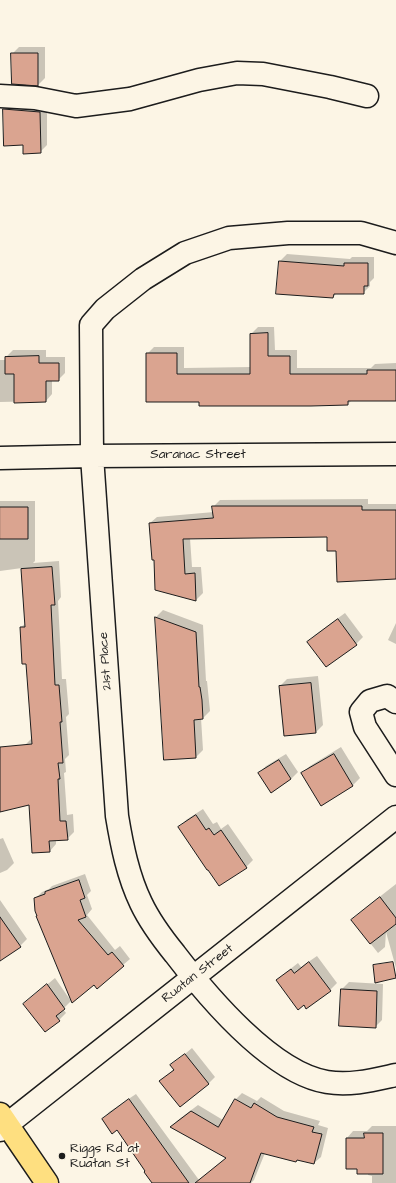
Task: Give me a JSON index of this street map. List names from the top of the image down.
{
  "streets": {
    "street": ["Saranac Street", "21st Place", "Ruatan Street"]
  },
  "crossings": [
    ["Saranac Street", "21st Place"],
    ["21st Place", "Ruatan Street"]
  ],
  "places": ["Riggs Rd at Ruatan St"]
}
